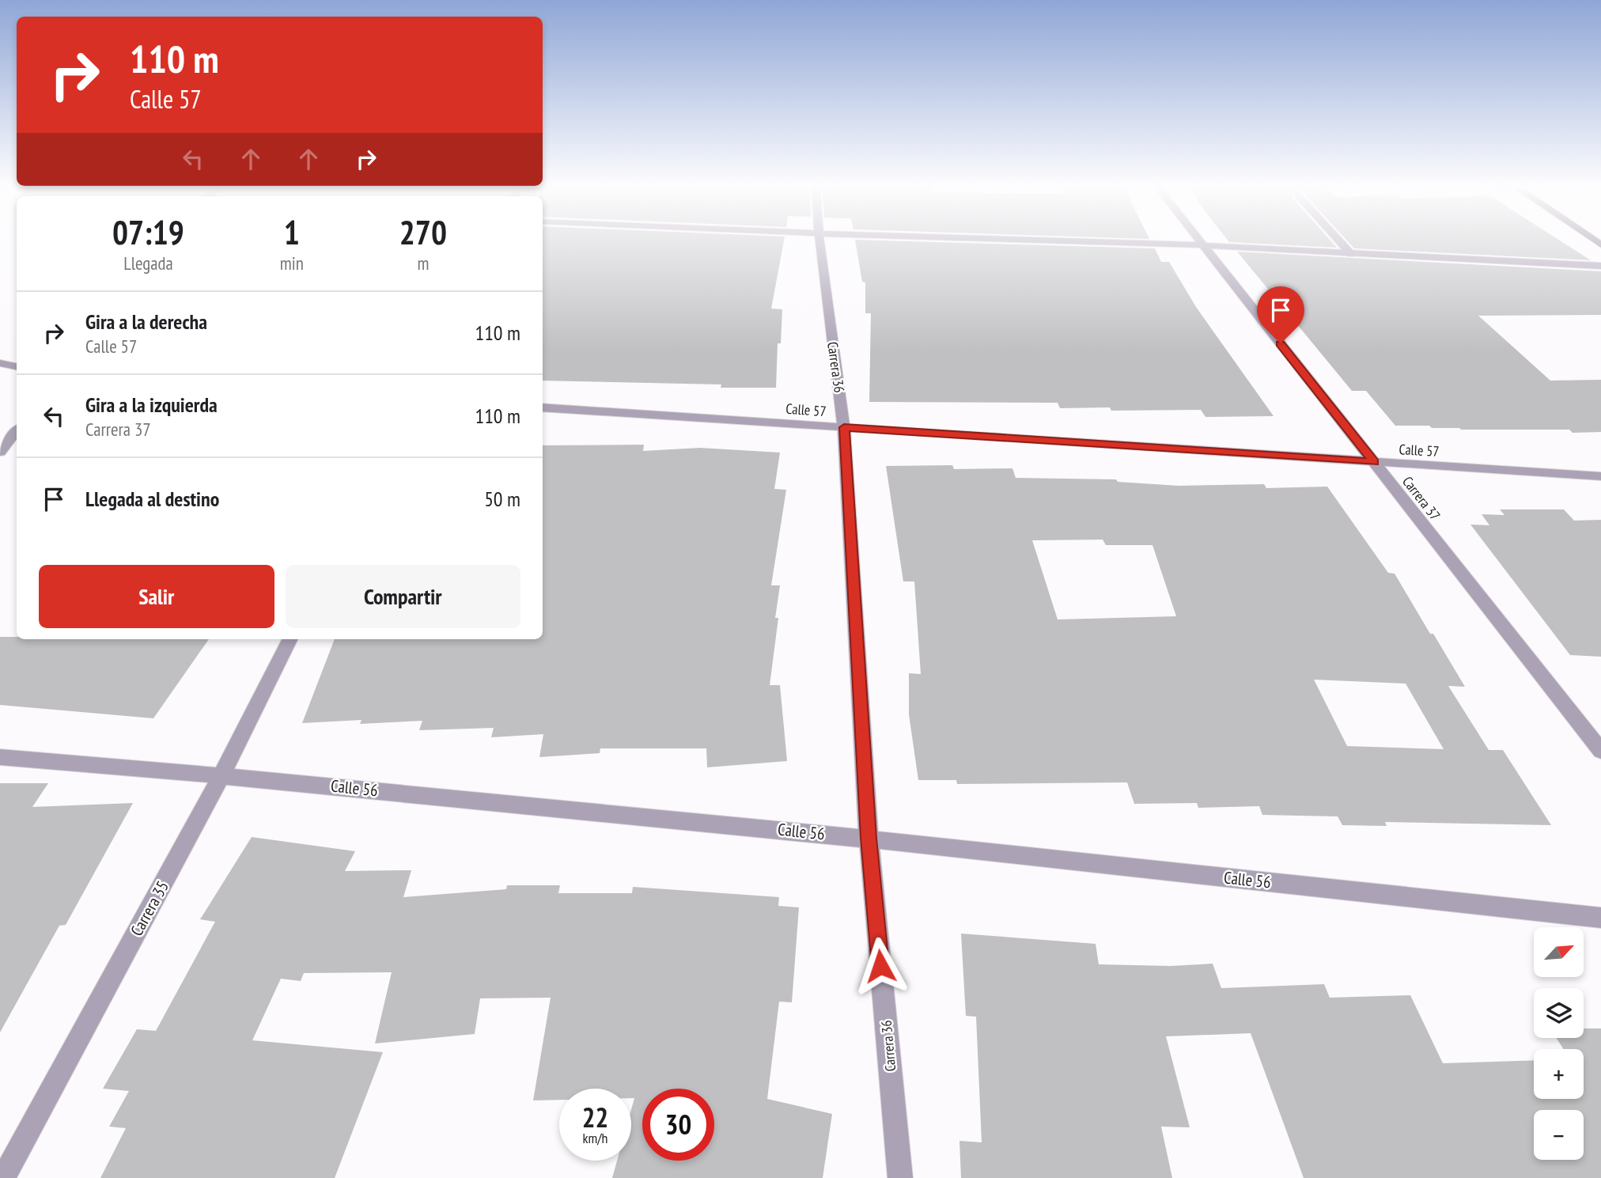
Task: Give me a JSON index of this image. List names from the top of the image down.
{
  "streets": {
    "street": [
      "Carrera 36",
      "Calle 57",
      "Carrera 37",
      "Calle 56",
      "Carrera 35"
    ]
  },
  "crossings": [
    ["Carrera 36", "Calle 57"],
    ["Carrera 36", "Calle 56"],
    ["Calle 57", "Carrera 37"],
    ["Calle 56", "Carrera 35"]
  ],
  "north": "top right",
  "page": {
    "turn": ["110 m", "Calle 57"],
    "eta": [
      "07:19",
      "Llegada",
      "1",
      "min",
      "270",
      "m"
    ],
    "list": [
      {
        "name": "Gira a la derecha",
        "note": "Calle 57",
        "value": "110 m"
      },
      {
        "name": "Gira a la izquierda",
        "note": "Carrera 37",
        "value": "110 m"
      },
      {
        "name": "Llegada al destino",
        "value": "50 m"
      }
    ],
    "buttons": ["Salir", "Compartir"],
    "map_buttons": ["+", "−"],
    "speed": "22 km/h",
    "limit": "30"
  }
}
